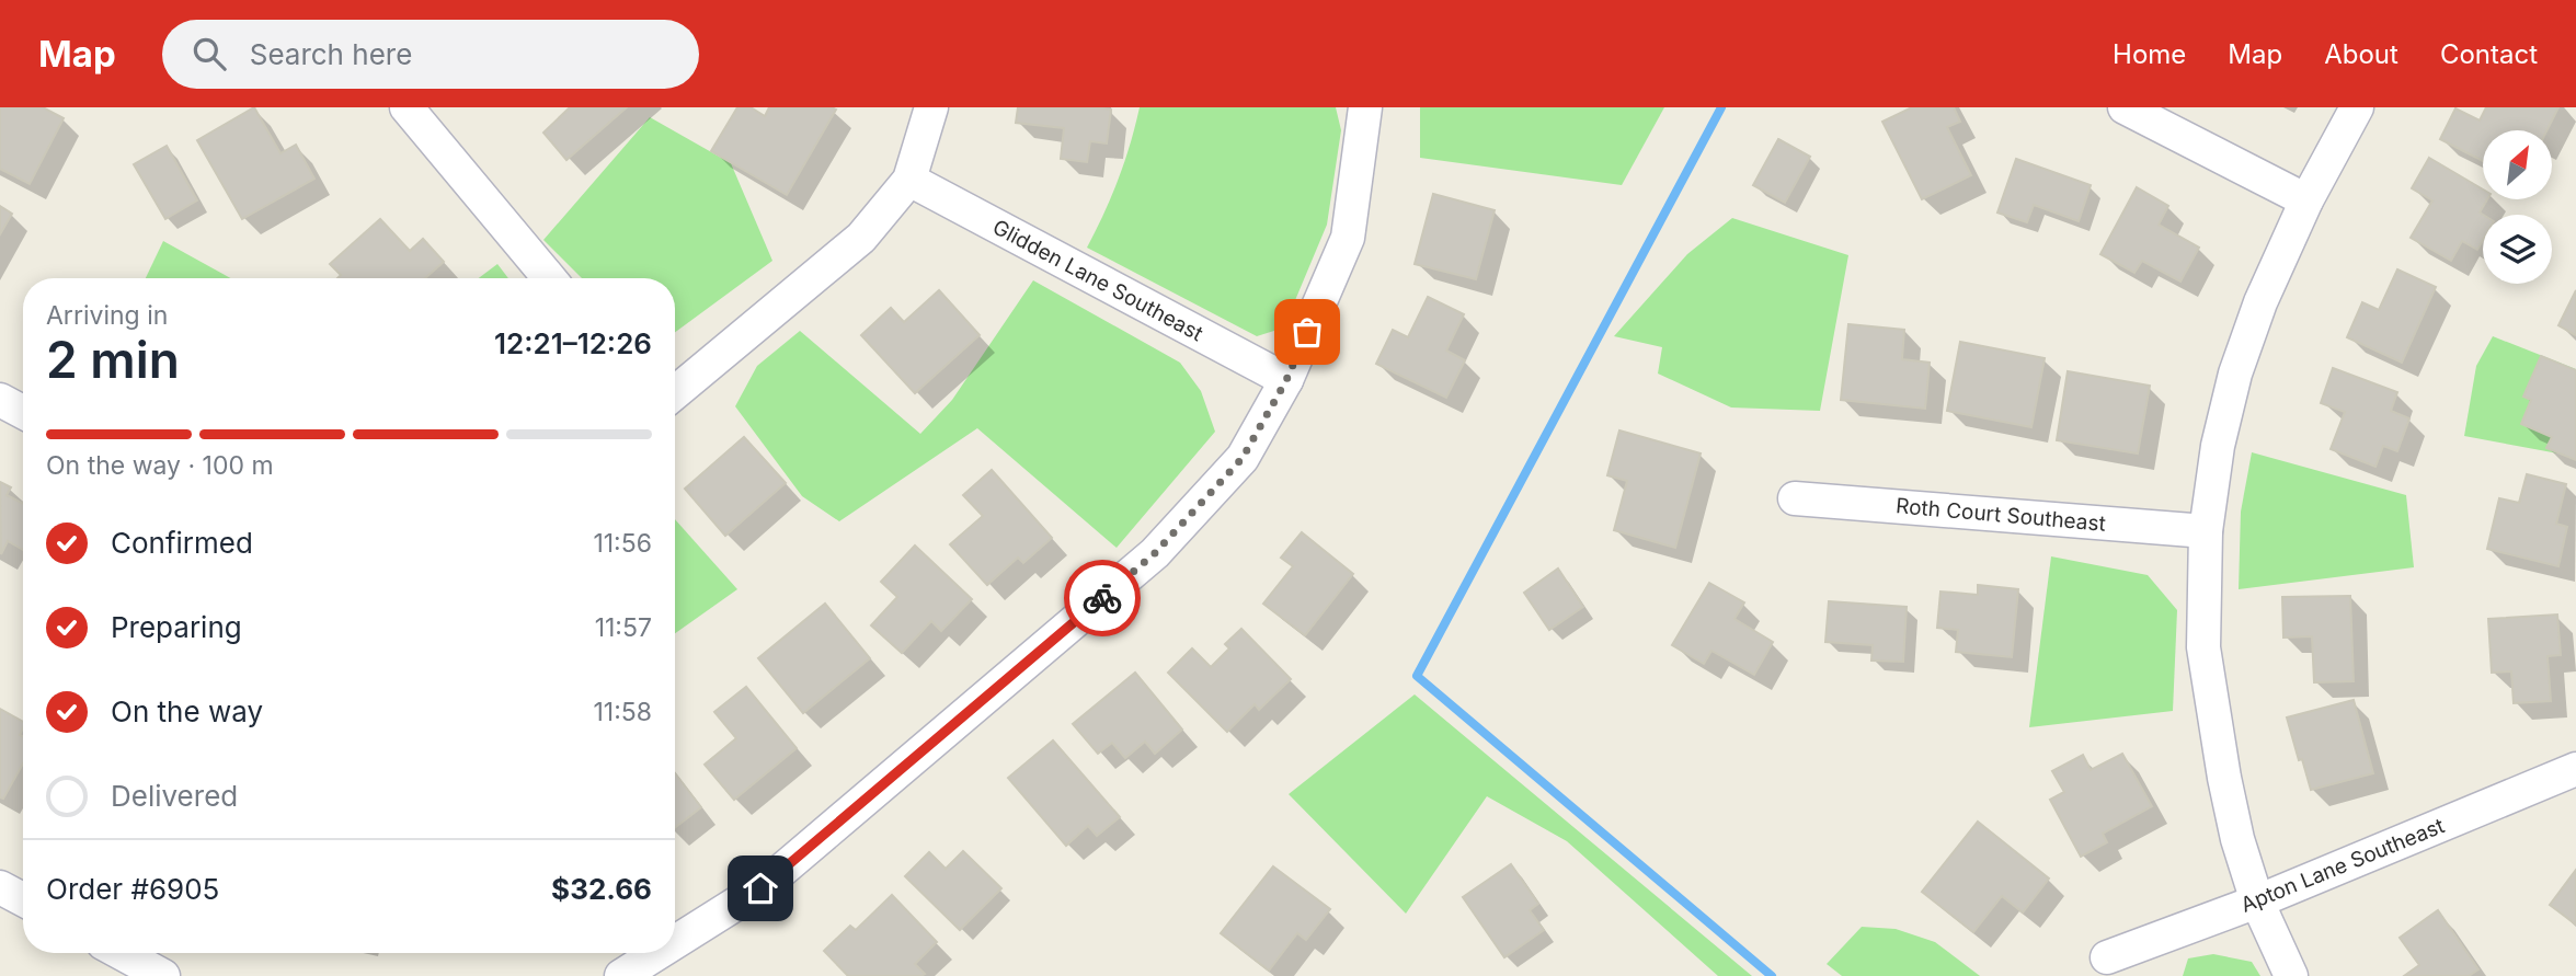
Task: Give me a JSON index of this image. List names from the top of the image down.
{
  "streets": {
    "street": ["Glidden Lane Southeast", "Roth Court Southeast", "Apton Lane Southeast"]
  },
  "north": "top right",
  "page": {
    "header": "Map",
    "search": "Search here",
    "nav": [
      "Home",
      "Map",
      "About",
      "Contact"
    ],
    "heading": ["2 min", "Arriving in", "12:21–12:26"],
    "panel": ["Order #6905", "$32.66"],
    "bar": "On the way · 100 m",
    "list": [
      ["Confirmed", "11:56"],
      ["Preparing", "11:57"],
      ["On the way", "11:58"],
      "Delivered"
    ]
  }
}
